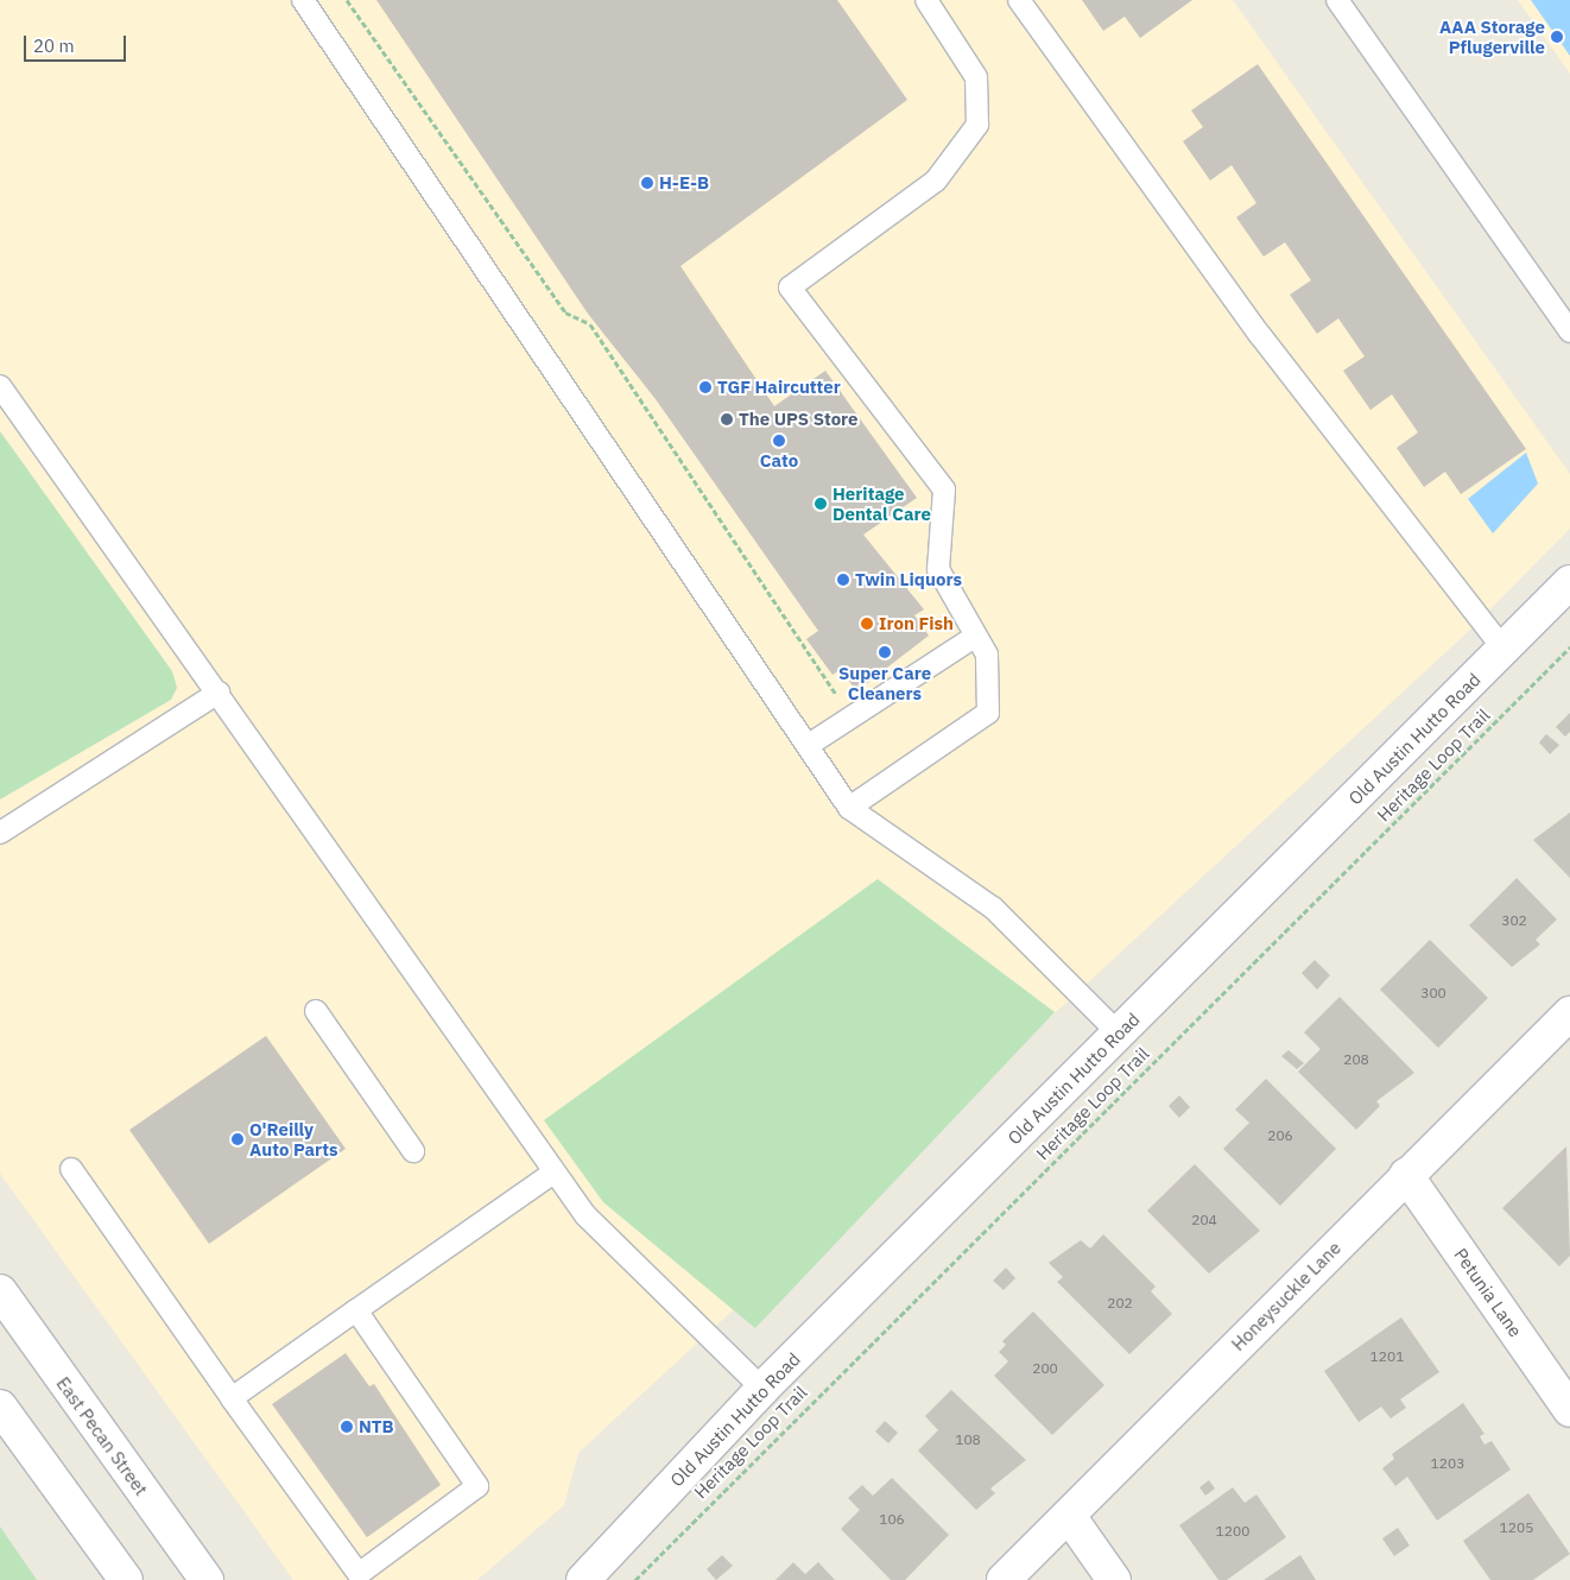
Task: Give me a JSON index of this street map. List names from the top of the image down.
{
  "streets": {
    "street": [
      "Old Austin Hutto Road",
      "Petunia Lane",
      "Honeysuckle Lane",
      "East Pecan Street"
    ],
    "path": ["Heritage Loop Trail"]
  },
  "crossings": [
    ["Petunia Lane", "Honeysuckle Lane"]
  ],
  "places": [
    "AAA Storage Pflugerville",
    "H-E-B",
    "TGF Haircutter",
    "The UPS Store",
    "Cato",
    "Heritage Dental Care",
    "Twin Liquors",
    "Iron Fish",
    "Super Care Cleaners",
    "O'Reilly Auto Parts",
    "NTB"
  ],
  "house_numbers": [
    "302",
    "300",
    "208",
    "206",
    "204",
    "202",
    "1201",
    "200",
    "108",
    "1203",
    "106",
    "1205",
    "1200"
  ],
  "scale_bar": "20 m"
}
